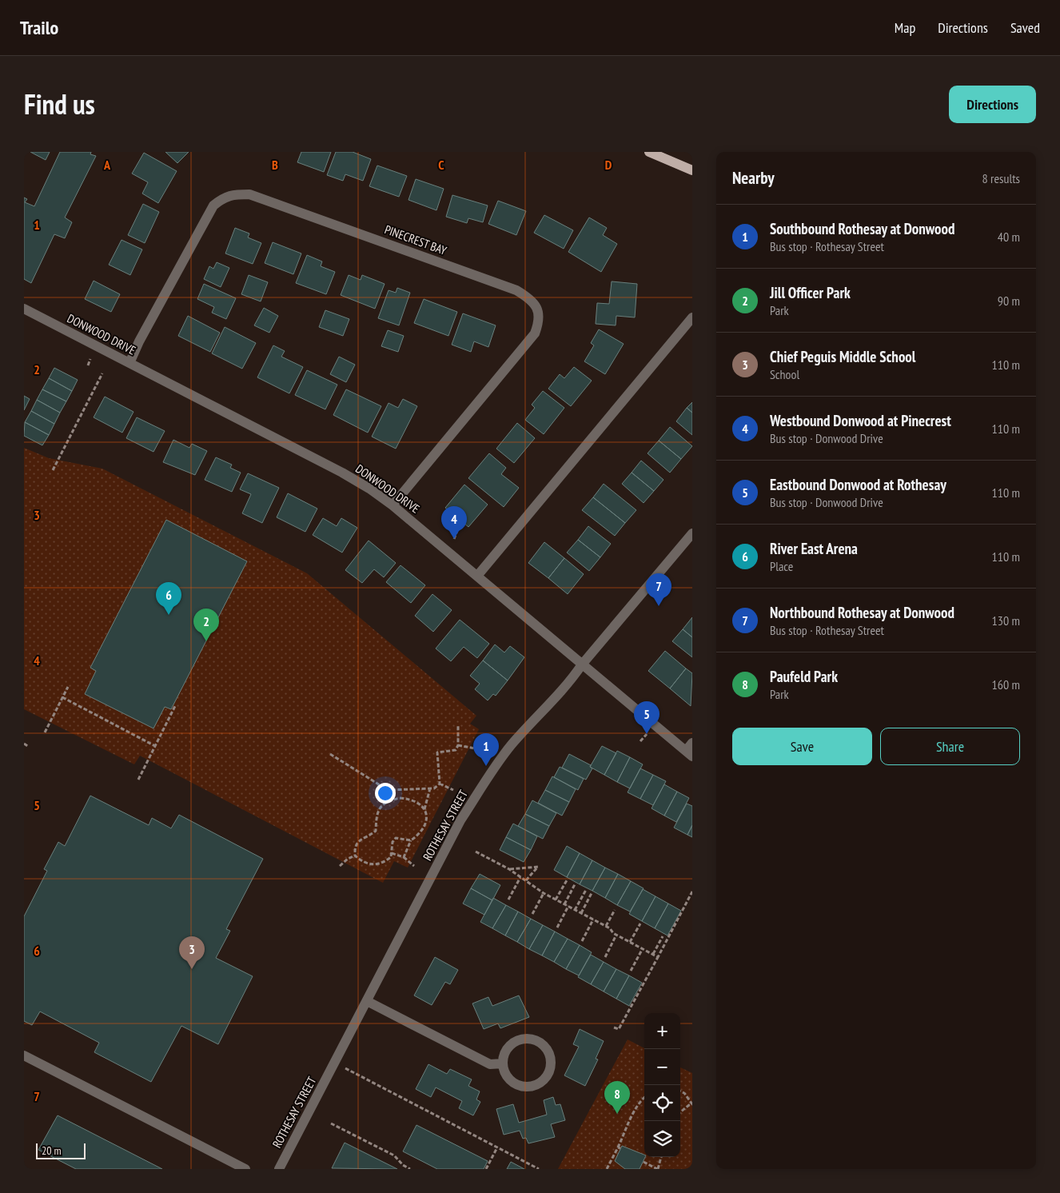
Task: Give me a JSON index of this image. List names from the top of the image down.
{
  "streets": {
    "street": ["PINECREST BAY", "DONWOOD DRIVE", "ROTHESAY STREET"]
  },
  "crossings": [
    ["PINECREST BAY", "DONWOOD DRIVE"],
    ["DONWOOD DRIVE", "ROTHESAY STREET"]
  ],
  "scale_bar": "20 m",
  "page": {
    "header": "Trailo",
    "nav": ["Map", "Directions", "Saved"],
    "title": "Find us",
    "buttons": [
      "Directions",
      ["Save", "Share"]
    ],
    "heading": ["Nearby", "8 results"],
    "list": [
      {
        "mark": "1",
        "name": "Southbound Rothesay at Donwood",
        "note": "Bus stop · Rothesay Street",
        "value": "40 m"
      },
      {
        "mark": "2",
        "name": "Jill Officer Park",
        "note": "Park",
        "value": "90 m"
      },
      {
        "mark": "3",
        "name": "Chief Peguis Middle School",
        "note": "School",
        "value": "110 m"
      },
      {
        "mark": "4",
        "name": "Westbound Donwood at Pinecrest",
        "note": "Bus stop · Donwood Drive",
        "value": "110 m"
      },
      {
        "mark": "5",
        "name": "Eastbound Donwood at Rothesay",
        "note": "Bus stop · Donwood Drive",
        "value": "110 m"
      },
      {
        "mark": "6",
        "name": "River East Arena",
        "note": "Place",
        "value": "110 m"
      },
      {
        "mark": "7",
        "name": "Northbound Rothesay at Donwood",
        "note": "Bus stop · Rothesay Street",
        "value": "130 m"
      },
      {
        "mark": "8",
        "name": "Paufeld Park",
        "note": "Park",
        "value": "160 m"
      }
    ],
    "pins": [
      "4",
      "7",
      "6",
      "2",
      "5",
      "1",
      "3",
      "8"
    ],
    "map_buttons": ["+", "−"],
    "scale": "20 m"
  },
  "grid": {
    "columns": [
      "A",
      "B",
      "C",
      "D"
    ],
    "rows": [
      "1",
      "2",
      "3",
      "4",
      "5",
      "6",
      "7"
    ]
  }
}
